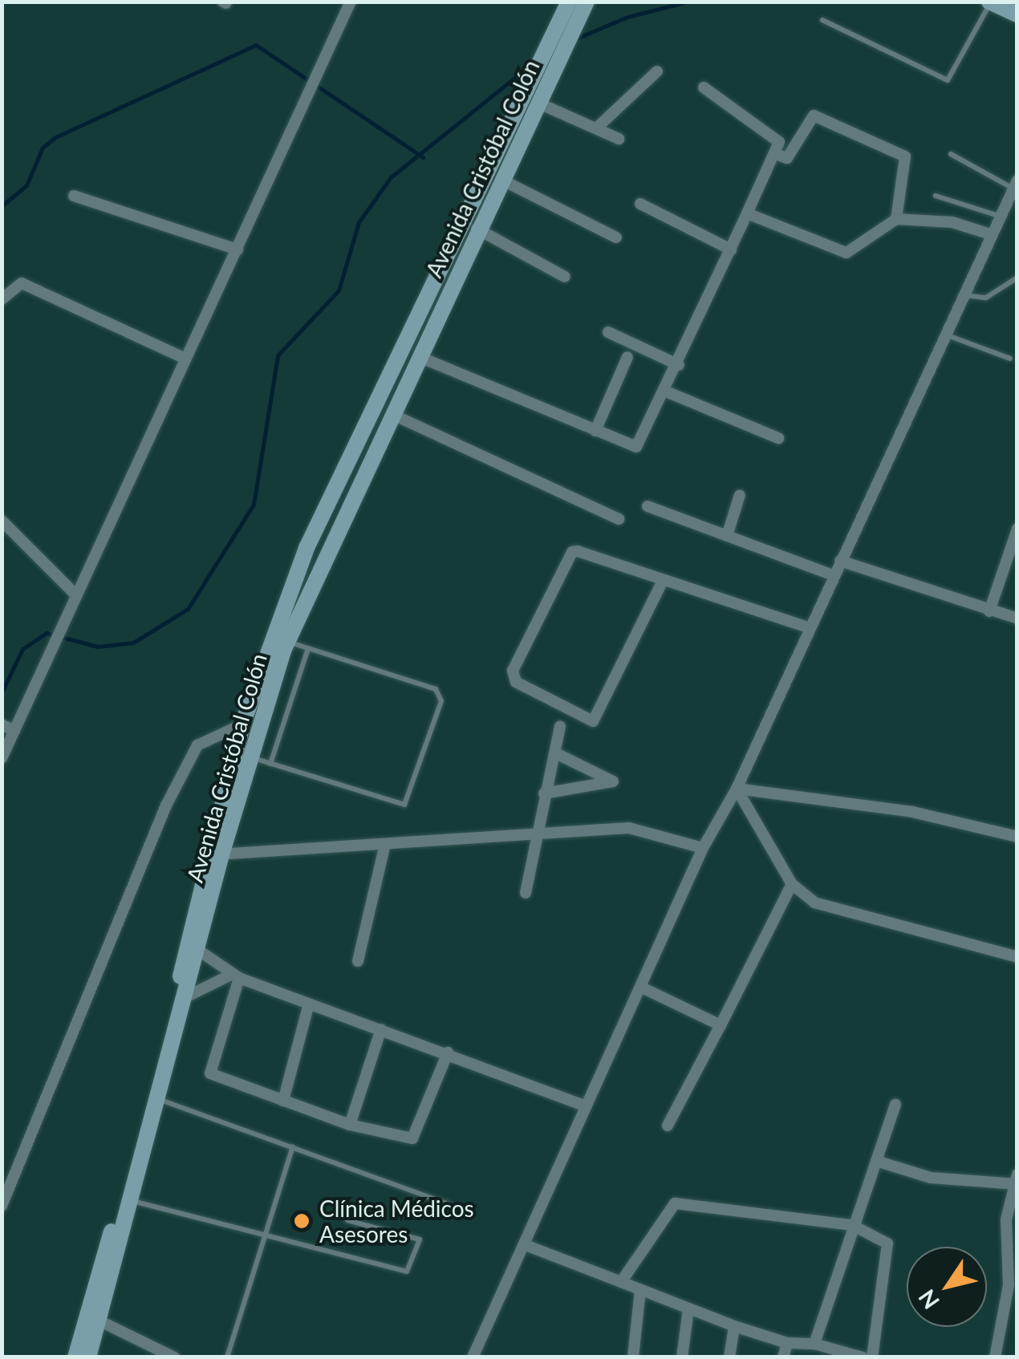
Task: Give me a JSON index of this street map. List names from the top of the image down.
{
  "streets": {
    "street": ["Avenida Cristóbal Colón"]
  },
  "places": ["Clínica Médicos Asesores"],
  "north": "bottom left"
}
